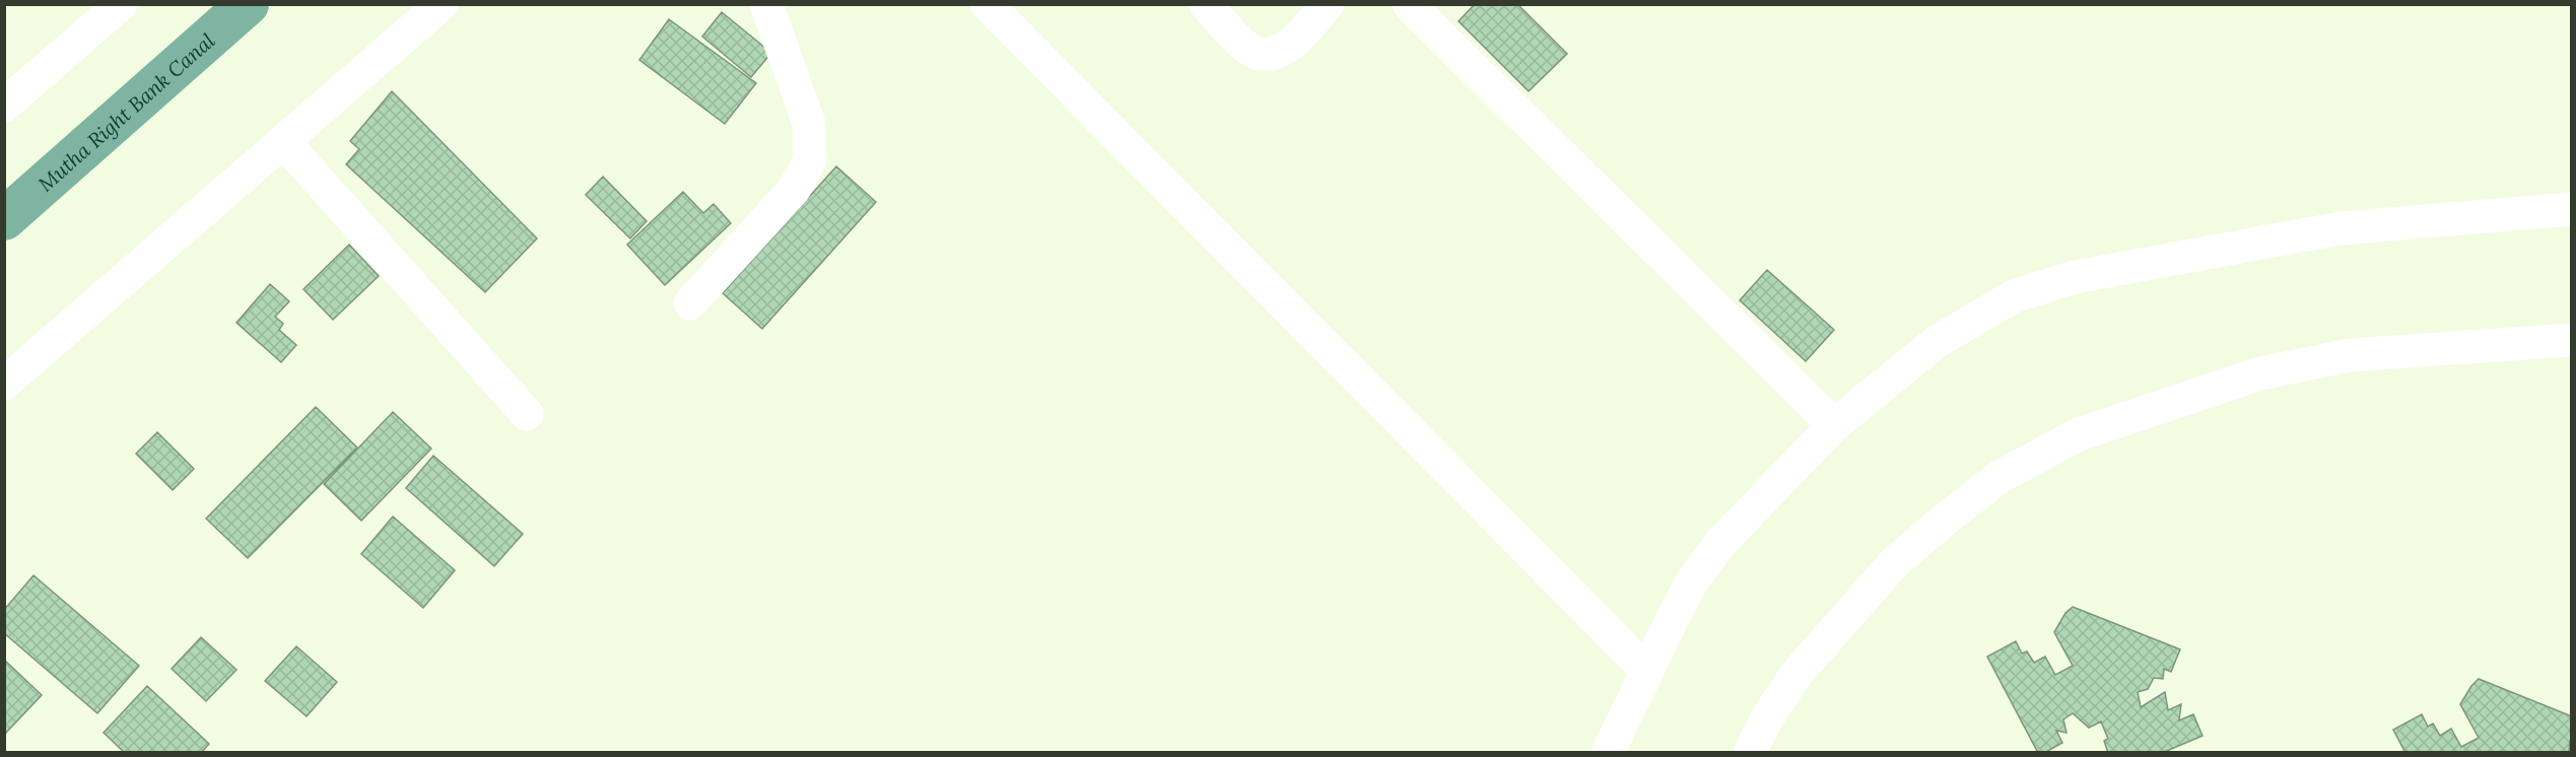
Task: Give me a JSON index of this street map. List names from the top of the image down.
{
  "water": ["Mutha Right Bank Canal"]
}
